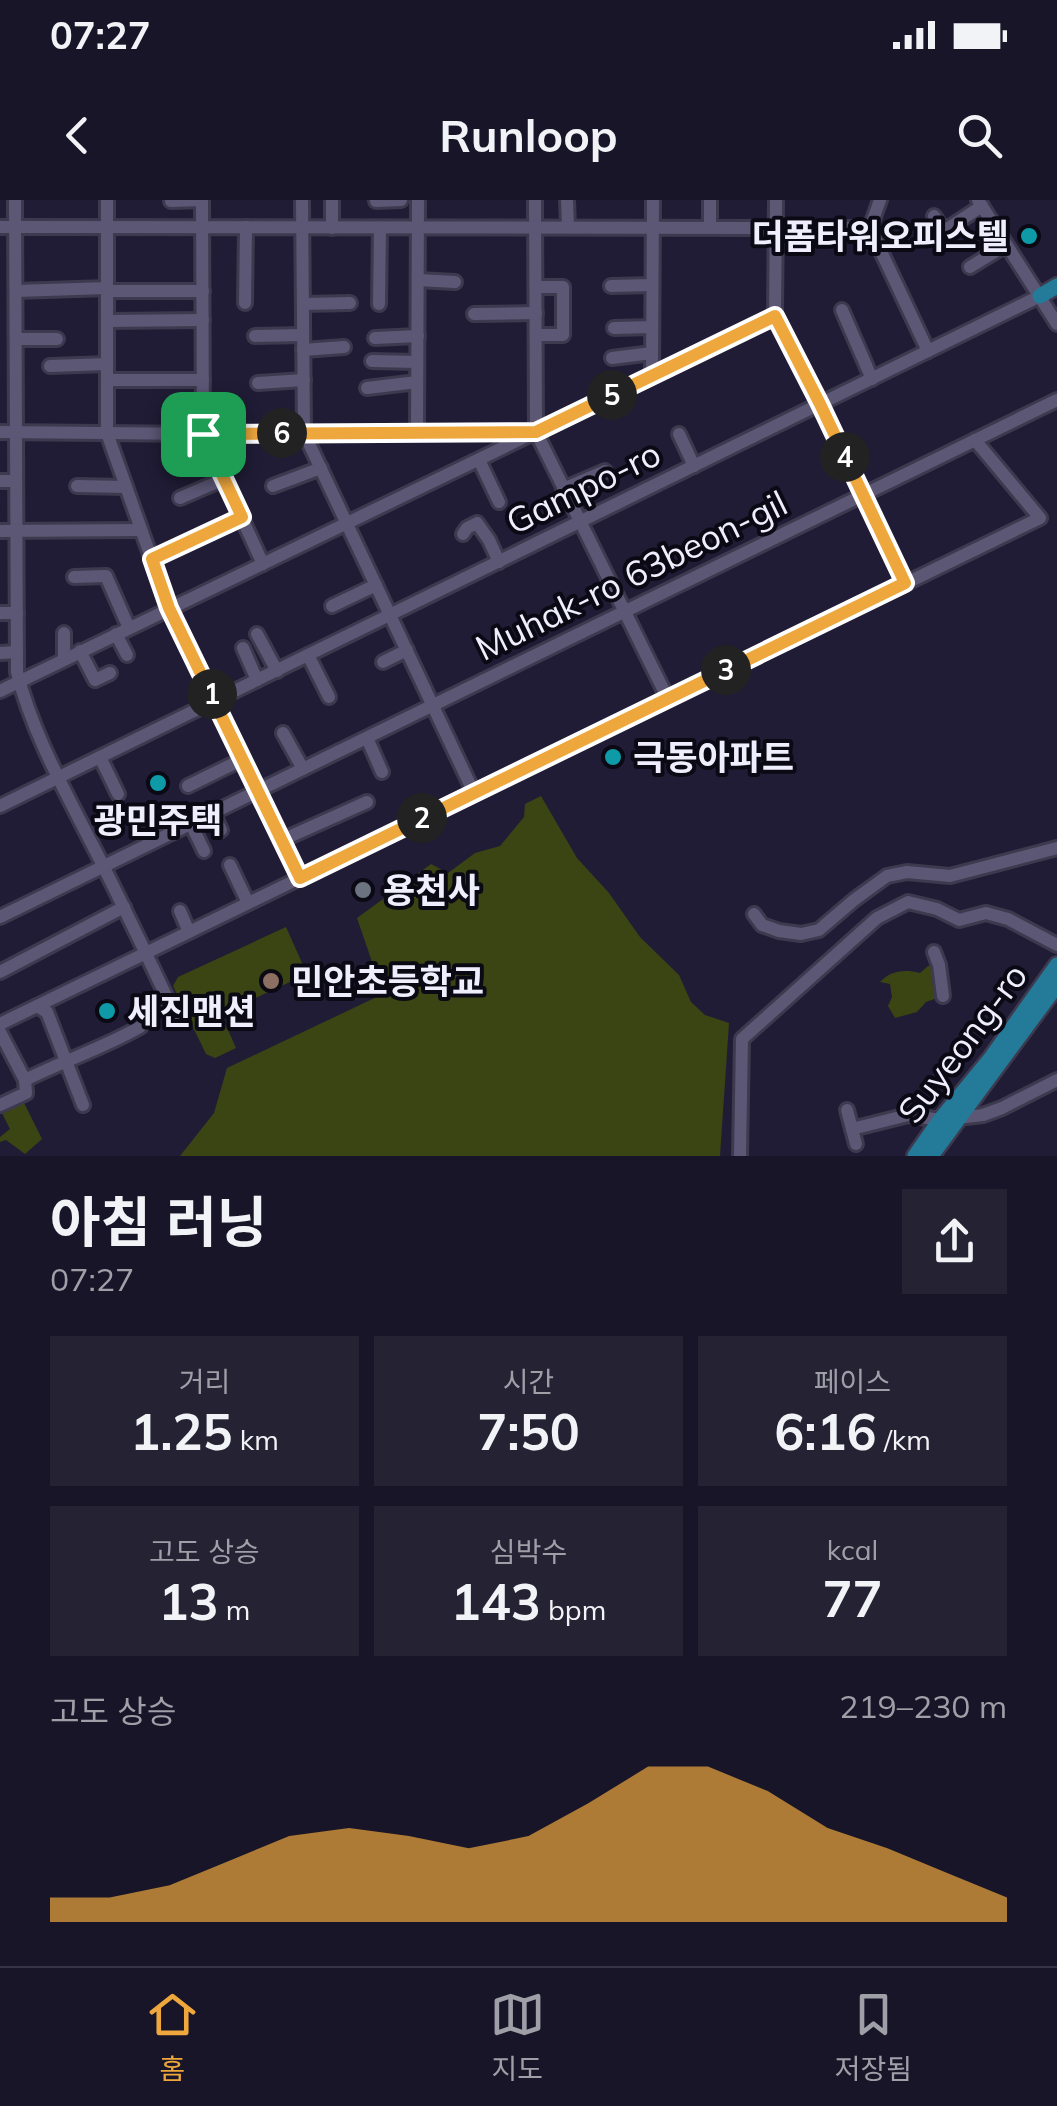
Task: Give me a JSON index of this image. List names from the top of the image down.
{
  "streets": {
    "main road": ["Gampo-ro", "Suyeong-ro"],
    "street": ["Muhak-ro 63beon-gil"]
  },
  "places": [
    "더폼타워오피스텔",
    "극동아파트",
    "광민주택",
    "용천사",
    "민안초등학교",
    "세진맨션"
  ],
  "page": {
    "status": "07:27",
    "header": "Runloop",
    "pins": [
      "5",
      "6",
      "4",
      "3",
      "1",
      "2"
    ],
    "heading": ["아침 러닝", "07:27"],
    "stats": [
      ["거리", "1.25 km"],
      ["시간", "7:50"],
      ["페이스", "6:16 /km"],
      ["고도 상승", "13 m"],
      ["심박수", "143 bpm"],
      ["kcal", "77"]
    ],
    "chart": ["고도 상승", "219–230 m"],
    "tabs": ["홈", "지도", "저장됨"]
  }
}
